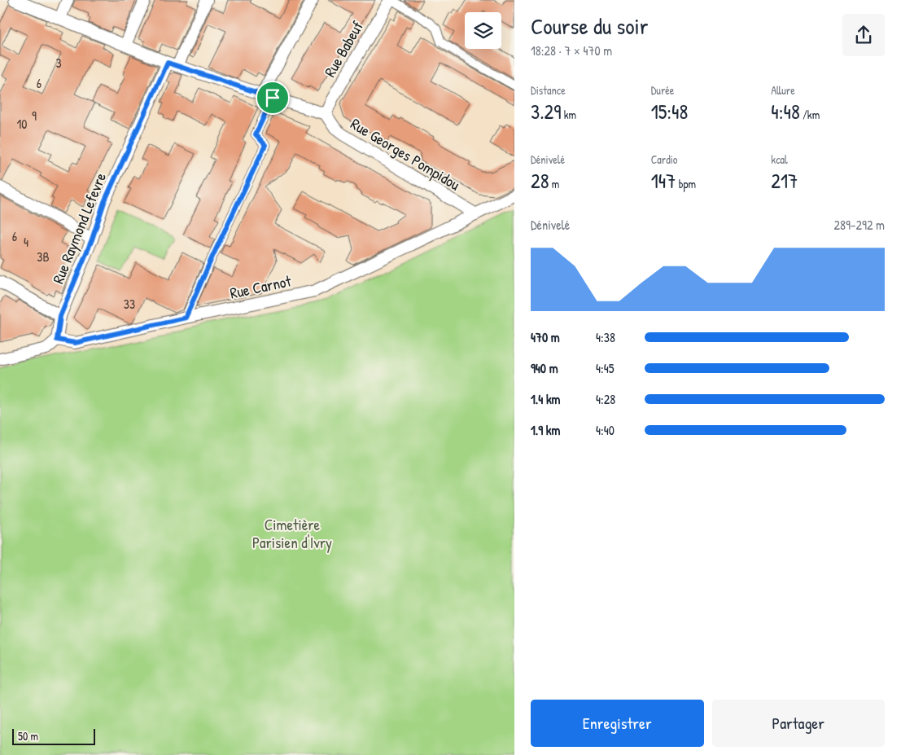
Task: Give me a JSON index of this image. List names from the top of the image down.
{
  "streets": {
    "street": [
      "Rue Babeuf",
      "Rue Georges Pompidou",
      "Rue Raymond Lefevre",
      "Rue Carnot"
    ]
  },
  "crossings": [
    ["Rue Babeuf", "Rue Georges Pompidou"],
    ["Rue Georges Pompidou", "Rue Carnot"],
    ["Rue Raymond Lefevre", "Rue Carnot"]
  ],
  "parks": ["Cimetière Parisien d'Ivry"],
  "house_numbers": [
    "3",
    "6",
    "9",
    "10",
    "6",
    "4",
    "3B",
    "33"
  ],
  "scale_bar": "50 m",
  "page": {
    "heading": ["Course du soir", "18:28 · 7 × 470 m"],
    "stats": [
      ["Distance", "3.29 km"],
      ["Durée", "15:48"],
      ["Allure", "4:48 /km"],
      ["Dénivelé", "28 m"],
      ["Cardio", "147 bpm"],
      ["kcal", "217"]
    ],
    "chart": ["Dénivelé", "289–292 m"],
    "list": [
      {
        "name": "470 m",
        "note": "4:38"
      },
      {
        "name": "940 m",
        "note": "4:45"
      },
      {
        "name": "1.4 km",
        "note": "4:28"
      },
      {
        "name": "1.9 km",
        "note": "4:40"
      }
    ],
    "buttons": ["Enregistrer", "Partager"],
    "scale": "50 m"
  }
}
